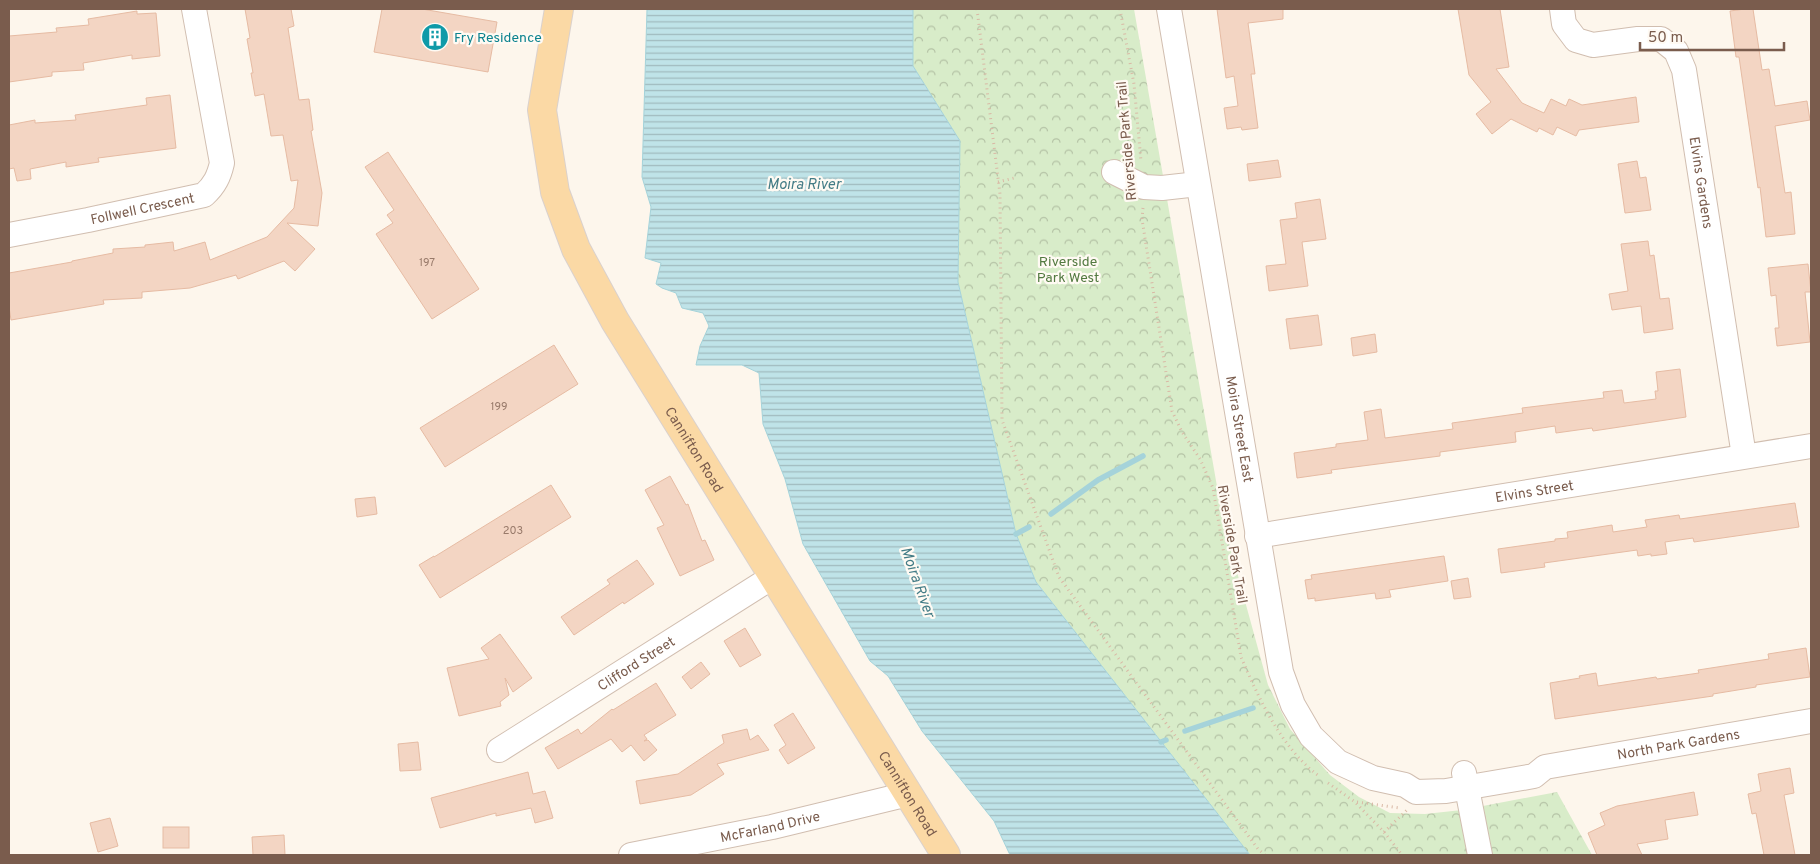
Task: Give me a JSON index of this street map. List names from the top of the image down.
{
  "streets": {
    "main road": ["Cannifton Road"],
    "street": [
      "Elvins Gardens",
      "Follwell Crescent",
      "Moira Street East",
      "Elvins Street",
      "Clifford Street",
      "North Park Gardens",
      "McFarland Drive"
    ],
    "path": ["Riverside Park Trail"]
  },
  "crossings": [
    ["Elvins Gardens", "Elvins Street"],
    ["Moira Street East", "Elvins Street"],
    ["Moira Street East", "North Park Gardens"],
    ["Cannifton Road", "Clifford Street"],
    ["Cannifton Road", "McFarland Drive"]
  ],
  "water": ["Moira River"],
  "parks": ["Riverside Park West"],
  "places": {
    "building": ["Fry Residence"]
  },
  "house_numbers": ["197", "199", "203"],
  "scale_bar": "50 m"
}
